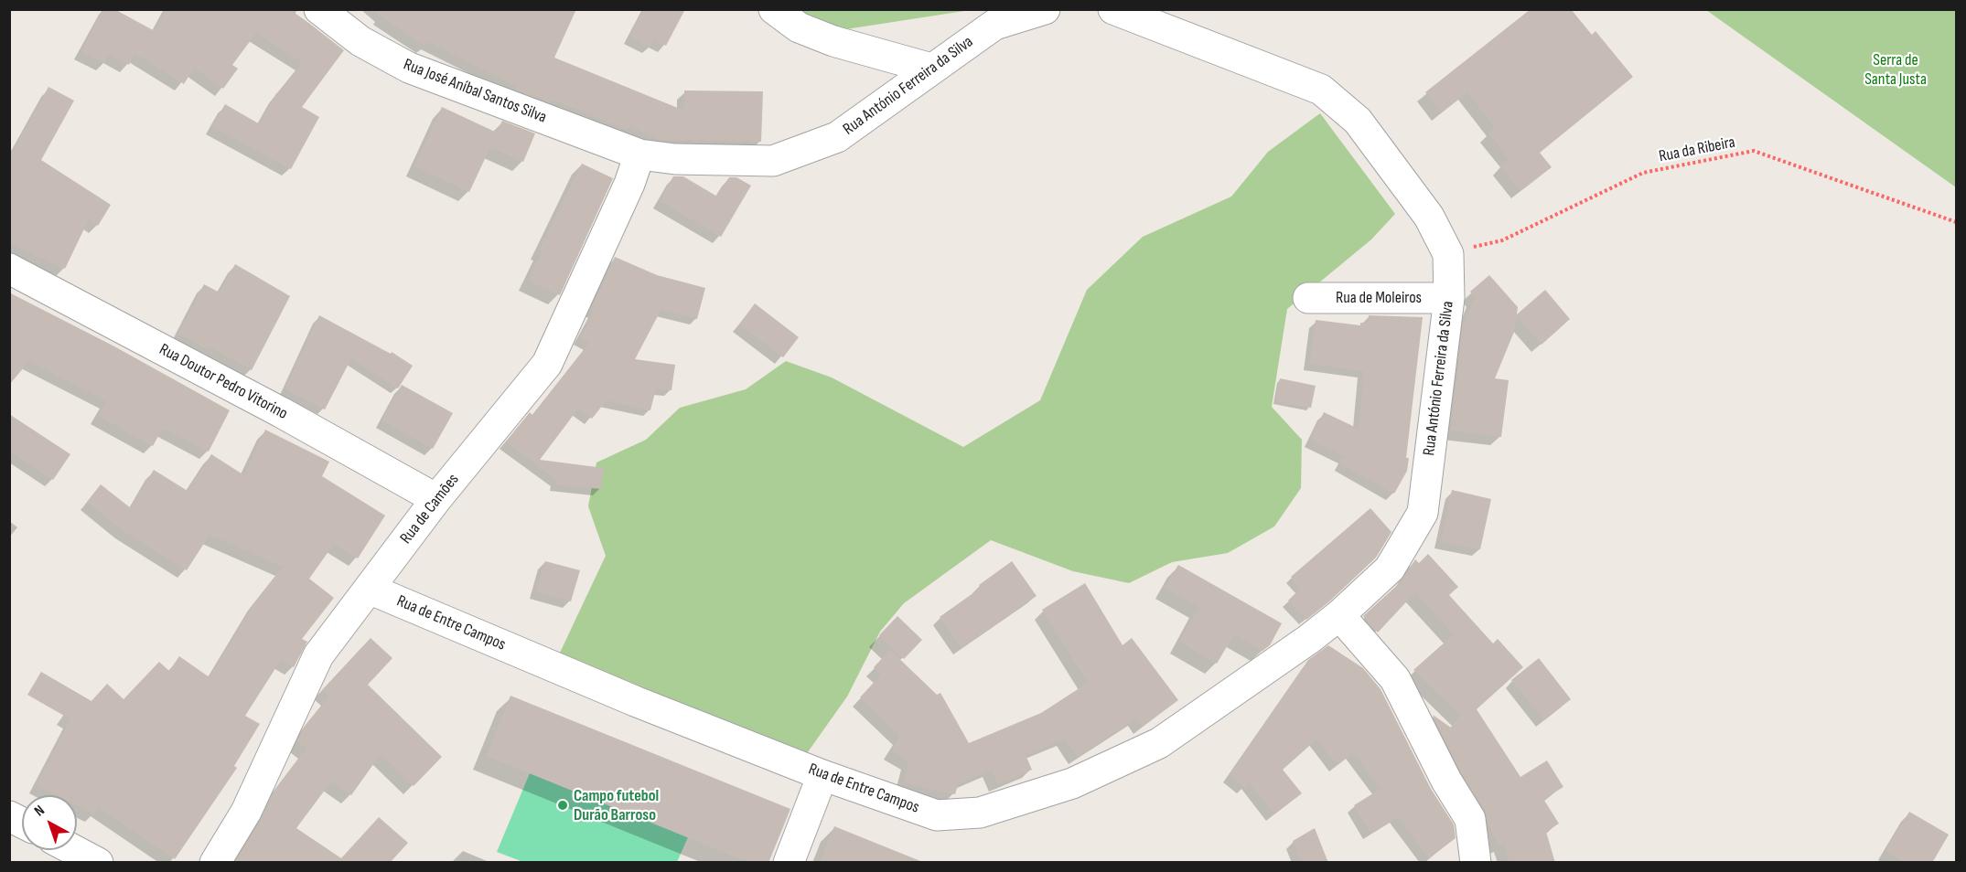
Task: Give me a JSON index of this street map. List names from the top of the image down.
{
  "streets": {
    "street": [
      "Rua António Ferreira da Silva",
      "Rua José Aníbal Santos Silva",
      "Rua de Moleiros",
      "Rua Doutor Pedro Vitorino",
      "Rua de Camões",
      "Rua de Entre Campos"
    ],
    "path": ["Rua da Ribeira"]
  },
  "crossings": [
    ["Rua António Ferreira da Silva", "Rua José Aníbal Santos Silva"],
    ["Rua António Ferreira da Silva", "Rua da Ribeira"],
    ["Rua António Ferreira da Silva", "Rua de Moleiros"],
    ["Rua António Ferreira da Silva", "Rua de Camões"],
    ["Rua António Ferreira da Silva", "Rua de Entre Campos"],
    ["Rua José Aníbal Santos Silva", "Rua de Camões"],
    ["Rua Doutor Pedro Vitorino", "Rua de Camões"],
    ["Rua de Camões", "Rua de Entre Campos"]
  ],
  "parks": ["Serra de Santa Justa"],
  "places": ["Campo futebol Durão Barroso"],
  "north": "top left"
}
